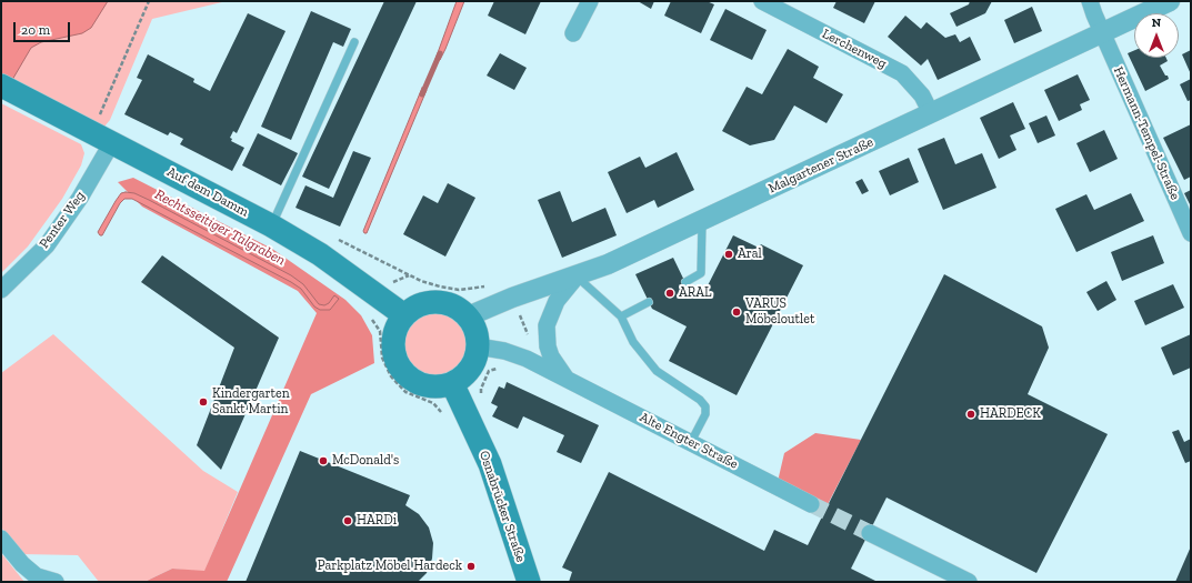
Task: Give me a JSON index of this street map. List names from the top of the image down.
{
  "streets": {
    "main road": ["Auf dem Damm", "Osnabrücker Straße"],
    "street": [
      "Lerchenweg",
      "Hermann-Tempel-Straße",
      "Malgartener Straße",
      "Penter Weg",
      "Alte Engter Straße"
    ]
  },
  "crossings": [
    ["Lerchenweg", "Malgartener Straße"],
    ["Hermann-Tempel-Straße", "Malgartener Straße"],
    ["Malgartener Straße", "Auf dem Damm"],
    ["Malgartener Straße", "Alte Engter Straße"],
    ["Malgartener Straße", "Osnabrücker Straße"],
    ["Auf dem Damm", "Penter Weg"],
    ["Auf dem Damm", "Alte Engter Straße"],
    ["Auf dem Damm", "Osnabrücker Straße"],
    ["Alte Engter Straße", "Osnabrücker Straße"]
  ],
  "water": ["Rechtsseitiger Talgraben"],
  "places": [
    "Aral",
    "ARAL",
    "VARUS Möbeloutlet",
    "Kindergarten Sankt Martin",
    "HARDECK",
    "McDonald's",
    "HARDi",
    "Parkplatz Möbel Hardeck"
  ],
  "scale_bar": "20 m",
  "north": "top"
}
